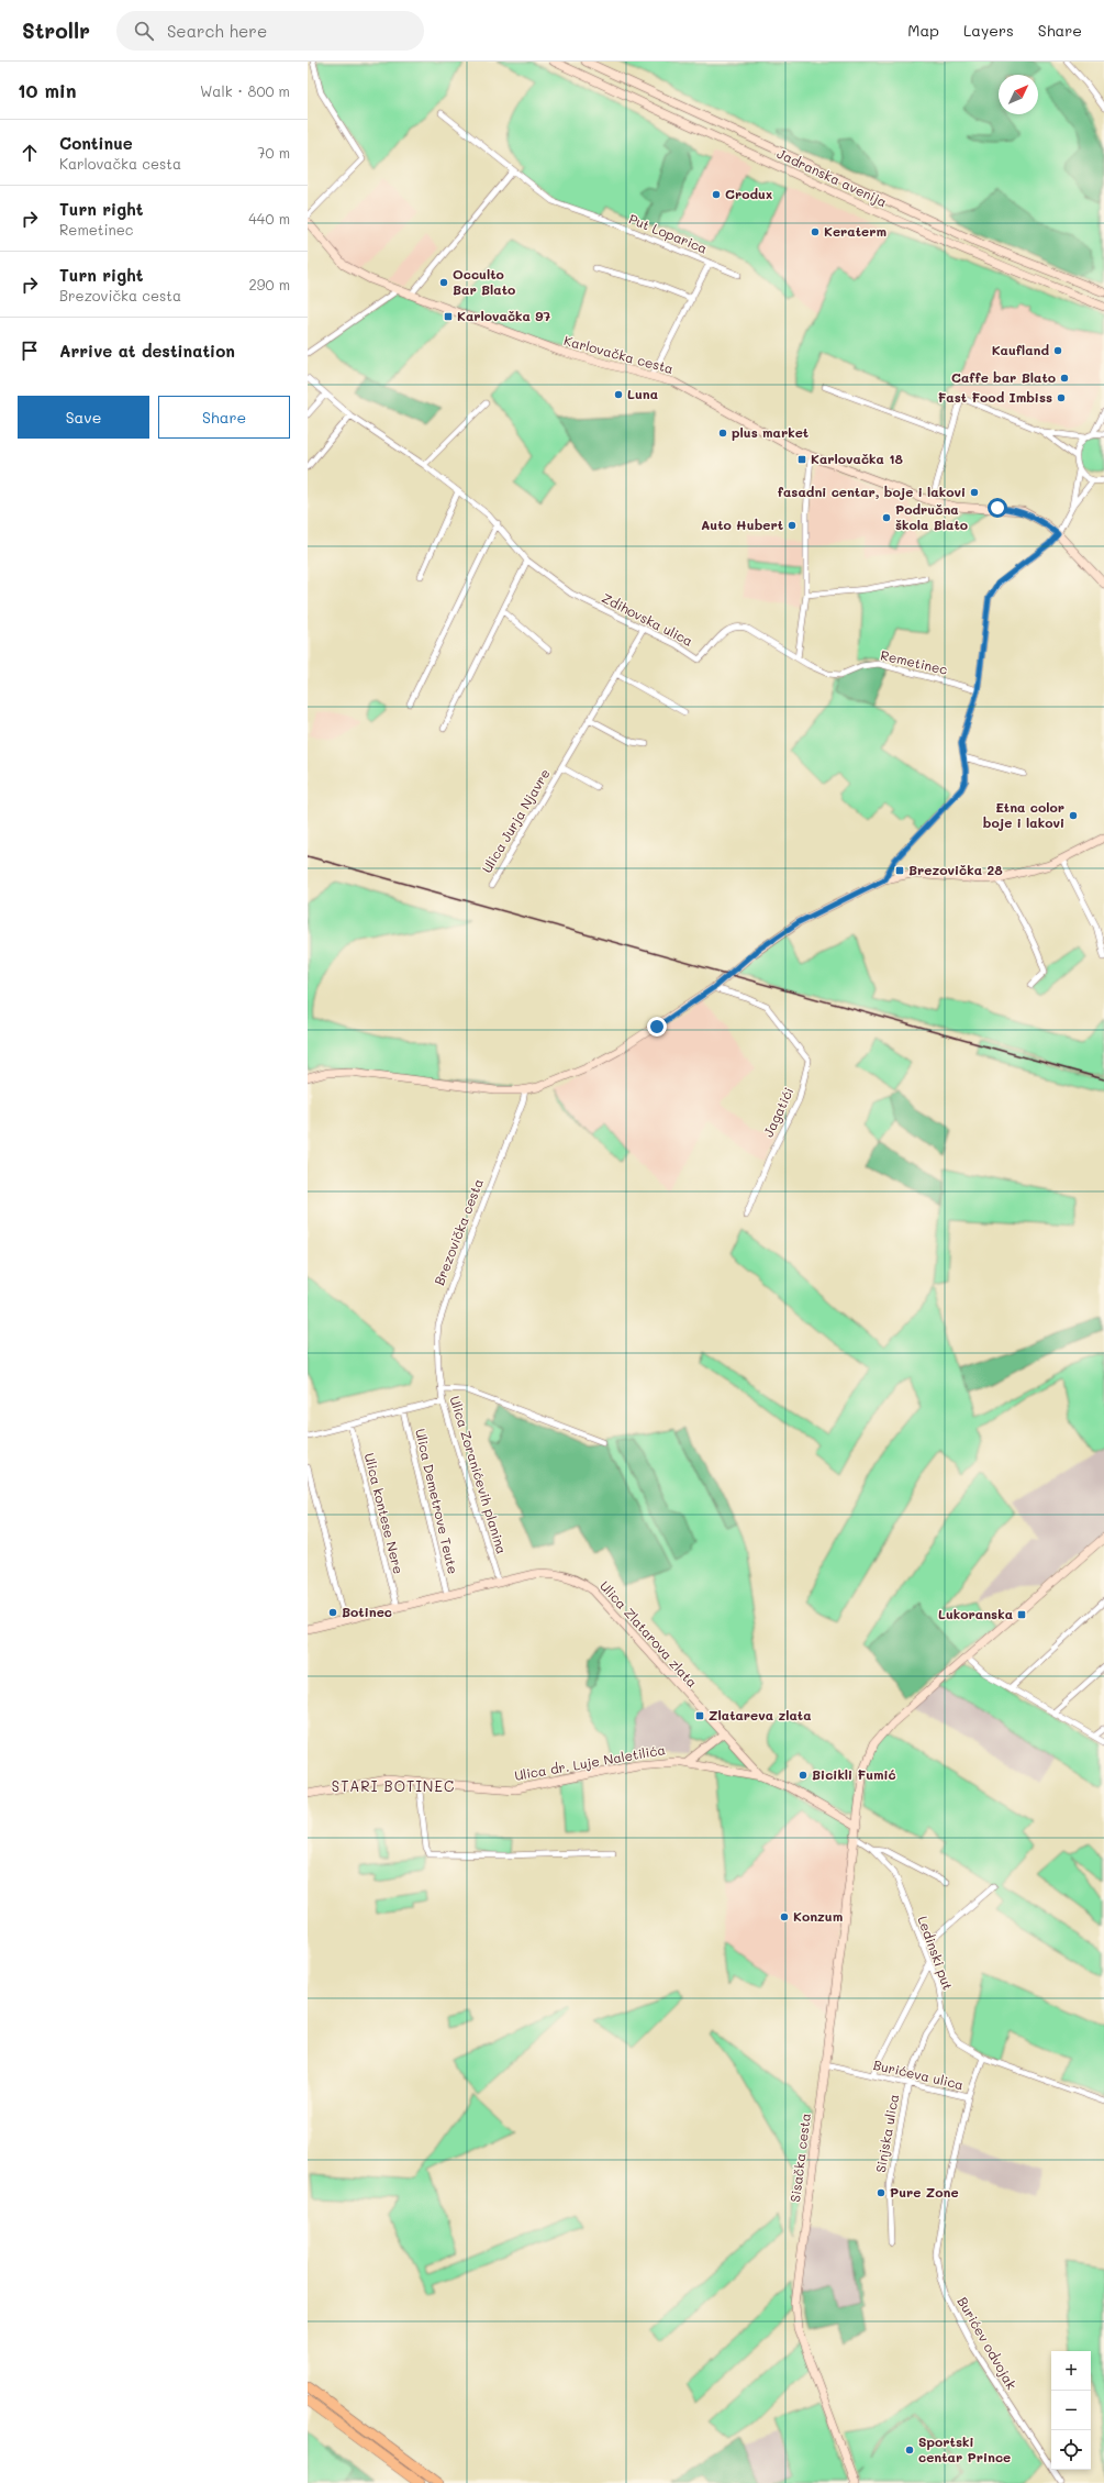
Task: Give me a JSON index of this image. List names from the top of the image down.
{
  "streets": {
    "main road": [
      "Jadranska avenija",
      "Karlovačka cesta",
      "Ulica Zlatarova zlata",
      "Ulica dr. Luje Naletilića",
      "Sisačka cesta"
    ],
    "street": [
      "Put Loparica",
      "Zdihovska ulica",
      "Remetinec",
      "Ulica Jurja Njavre",
      "Jagatići",
      "Brezovička cesta",
      "Ulica Zoranićevih planina",
      "Ulica Demetrove Teute",
      "Ulica kontese Nere",
      "Ledinski put",
      "Burićeva ulica",
      "Sinjska ulica",
      "Burićev odvojak"
    ]
  },
  "crossings": [
    ["Put Loparica", "Karlovačka cesta"],
    ["Zdihovska ulica", "Remetinec"],
    ["Zdihovska ulica", "Ulica Jurja Njavre"],
    ["Brezovička cesta", "Ulica Zoranićevih planina"],
    ["Ulica Zoranićevih planina", "Ulica Zlatarova zlata"],
    ["Ulica Demetrove Teute", "Ulica Zlatarova zlata"],
    ["Ulica kontese Nere", "Ulica Zlatarova zlata"],
    ["Ulica Zlatarova zlata", "Ulica dr. Luje Naletilića"],
    ["Ulica dr. Luje Naletilića", "Sisačka cesta"],
    ["Ledinski put", "Burićeva ulica"],
    ["Ledinski put", "Sinjska ulica"],
    ["Ledinski put", "Sisačka cesta"],
    ["Burićeva ulica", "Sinjska ulica"],
    ["Burićeva ulica", "Sisačka cesta"],
    ["Burićeva ulica", "Burićev odvojak"]
  ],
  "districts": ["STARI BOTINEC"],
  "places": {
    "other": [
      "Crodux",
      "Keraterm",
      "Occulto Bar Blato",
      "Kaufland",
      "Caffe bar Blato",
      "Luna",
      "Fast Food Imbiss",
      "plus market",
      "fasadni centar, boje i lakovi",
      "Područna škola Blato",
      "Auto Hubert",
      "Etna color boje i lakovi",
      "Botinec",
      "Bicikli Fumić",
      "Konzum",
      "Pure Zone",
      "Sportski centar Prince"
    ],
    "transit": [
      "Karlovačka 97",
      "Karlovačka 18",
      "Brezovička 28",
      "Lukoranska",
      "Zlatareva zlata"
    ]
  },
  "north": "top right",
  "page": {
    "header": "Strollr",
    "search": "Search here",
    "nav": ["Map", "Layers", "Share"],
    "heading": ["10 min", "Walk · 800 m"],
    "list": [
      ["Continue", "Karlovačka cesta", "70 m"],
      ["Turn right", "Remetinec", "440 m"],
      ["Turn right", "Brezovička cesta", "290 m"],
      "Arrive at destination"
    ],
    "buttons": ["Save", "Share"],
    "map_buttons": ["+", "−"]
  }
}
